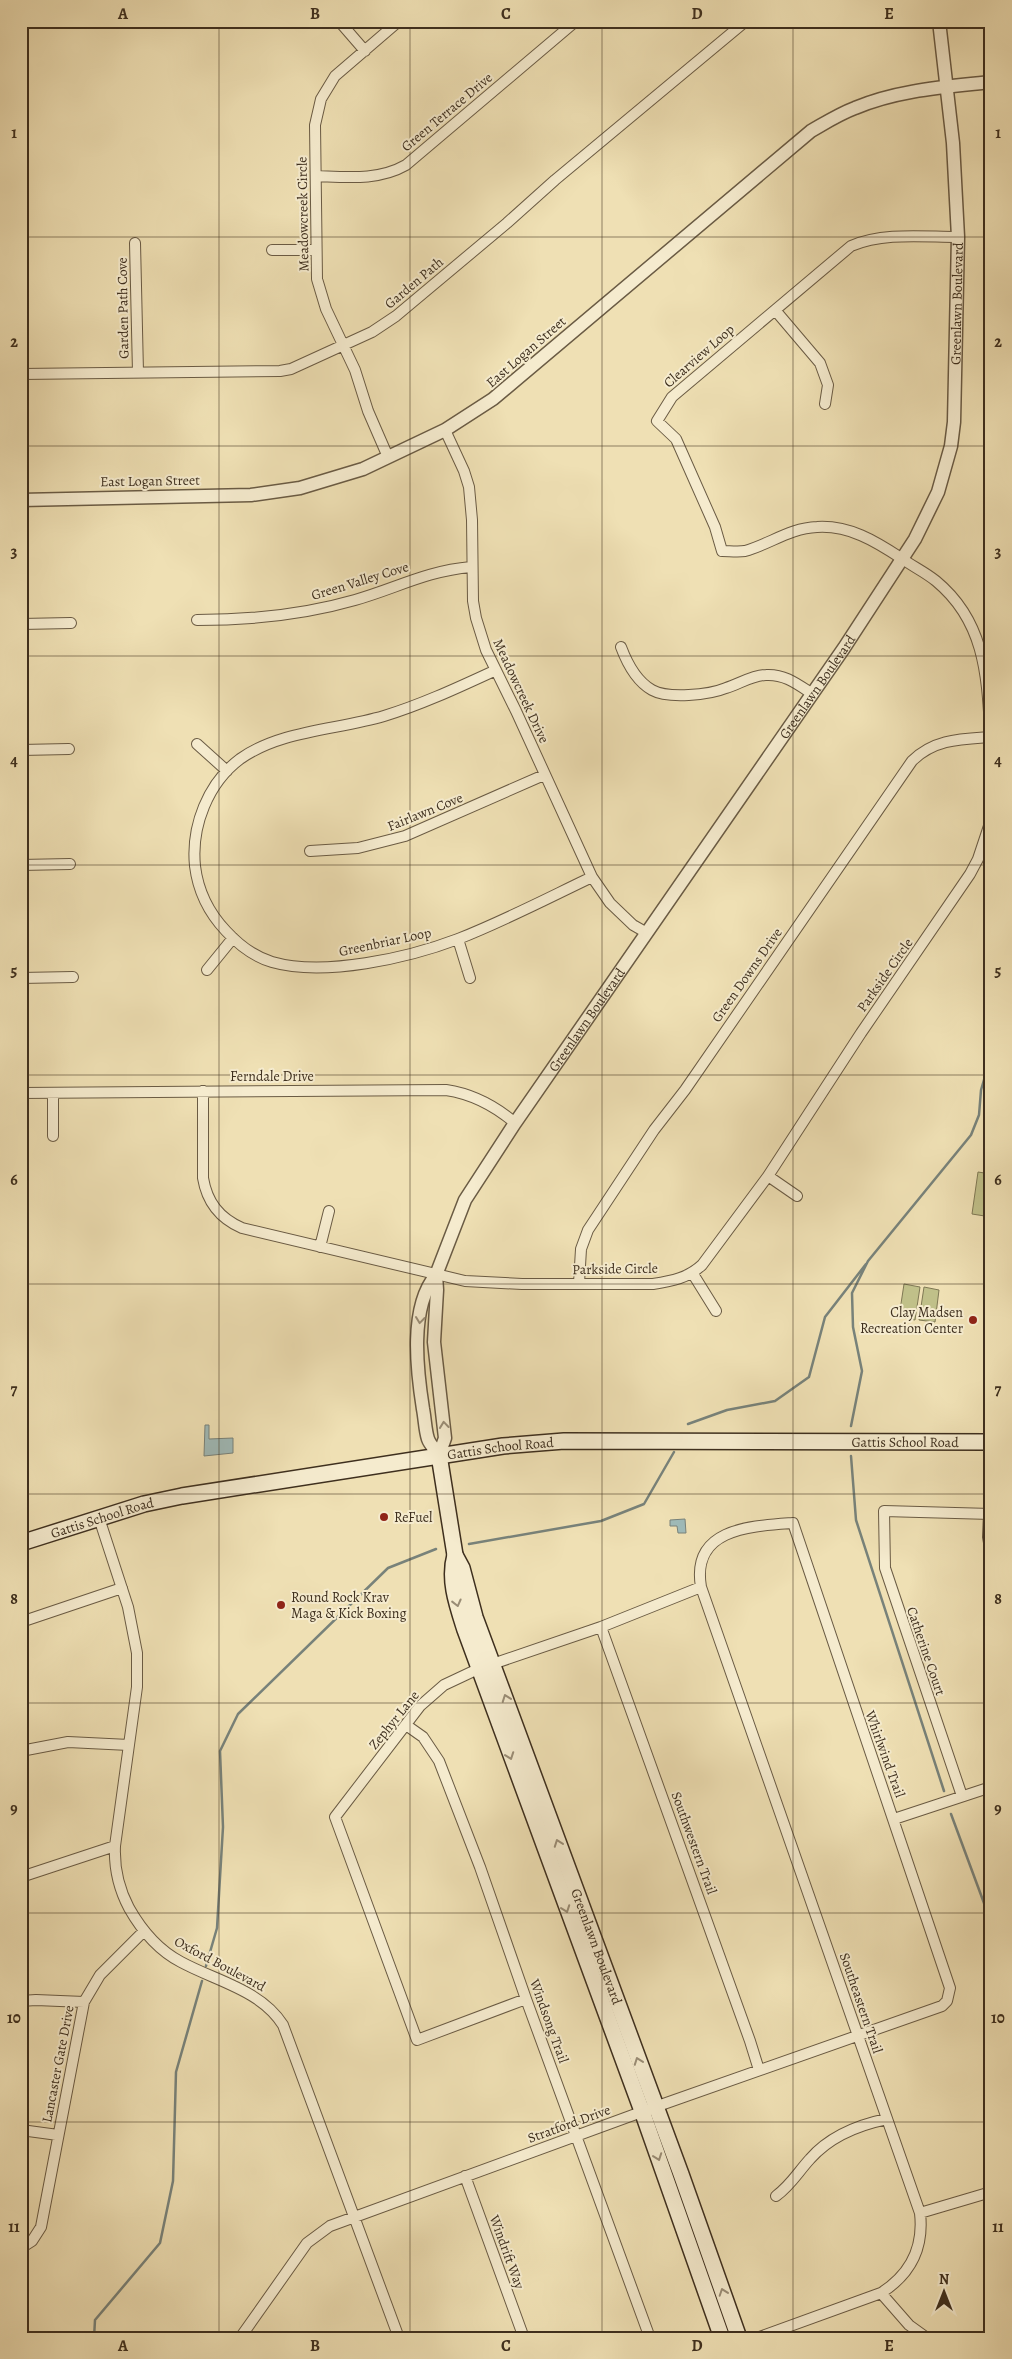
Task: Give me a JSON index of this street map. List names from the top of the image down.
{
  "streets": {
    "main road": ["Greenlawn Boulevard", "Gattis School Road"],
    "street": [
      "Green Terrace Drive",
      "Meadowcreek Circle",
      "Garden Path",
      "Garden Path Cove",
      "East Logan Street",
      "Clearview Loop",
      "Green Valley Cove",
      "Meadowcreek Drive",
      "Fairlawn Cove",
      "Greenbriar Loop",
      "Green Downs Drive",
      "Parkside Circle",
      "Ferndale Drive",
      "Catherine Court",
      "Zephyr Lane",
      "Whirlwind Trail",
      "Southwestern Trail",
      "Oxford Boulevard",
      "Southeastern Trail",
      "Windsong Trail",
      "Lancaster Gate Drive",
      "Stratford Drive",
      "Windrift Way"
    ]
  },
  "crossings": [
    ["Green Terrace Drive", "Meadowcreek Circle"],
    ["Meadowcreek Circle", "Garden Path"],
    ["Meadowcreek Circle", "East Logan Street"],
    ["Garden Path", "Garden Path Cove"],
    ["Greenlawn Boulevard", "East Logan Street"],
    ["Greenlawn Boulevard", "Clearview Loop"],
    ["Greenlawn Boulevard", "Meadowcreek Drive"],
    ["Greenlawn Boulevard", "Parkside Circle"],
    ["Greenlawn Boulevard", "Ferndale Drive"],
    ["Greenlawn Boulevard", "Gattis School Road"],
    ["Greenlawn Boulevard", "Zephyr Lane"],
    ["Greenlawn Boulevard", "Stratford Drive"],
    ["East Logan Street", "Meadowcreek Drive"],
    ["Green Valley Cove", "Meadowcreek Drive"],
    ["Meadowcreek Drive", "Fairlawn Cove"],
    ["Meadowcreek Drive", "Greenbriar Loop"],
    ["Green Downs Drive", "Parkside Circle"],
    ["Parkside Circle", "Ferndale Drive"],
    ["Gattis School Road", "Oxford Boulevard"],
    ["Zephyr Lane", "Whirlwind Trail"],
    ["Zephyr Lane", "Southwestern Trail"],
    ["Zephyr Lane", "Southeastern Trail"],
    ["Zephyr Lane", "Windsong Trail"],
    ["Whirlwind Trail", "Southeastern Trail"],
    ["Whirlwind Trail", "Stratford Drive"],
    ["Southwestern Trail", "Stratford Drive"],
    ["Oxford Boulevard", "Lancaster Gate Drive"],
    ["Oxford Boulevard", "Stratford Drive"],
    ["Southeastern Trail", "Stratford Drive"],
    ["Windsong Trail", "Stratford Drive"],
    ["Stratford Drive", "Windrift Way"]
  ],
  "places": ["Clay Madsen Recreation Center", "ReFuel", "Round Rock Krav Maga & Kick Boxing"],
  "north": "top",
  "grid": {
    "columns": [
      "A",
      "B",
      "C",
      "D",
      "E"
    ],
    "rows": [
      "1",
      "2",
      "3",
      "4",
      "5",
      "6",
      "7",
      "8",
      "9",
      "10",
      "11"
    ]
  }
}
